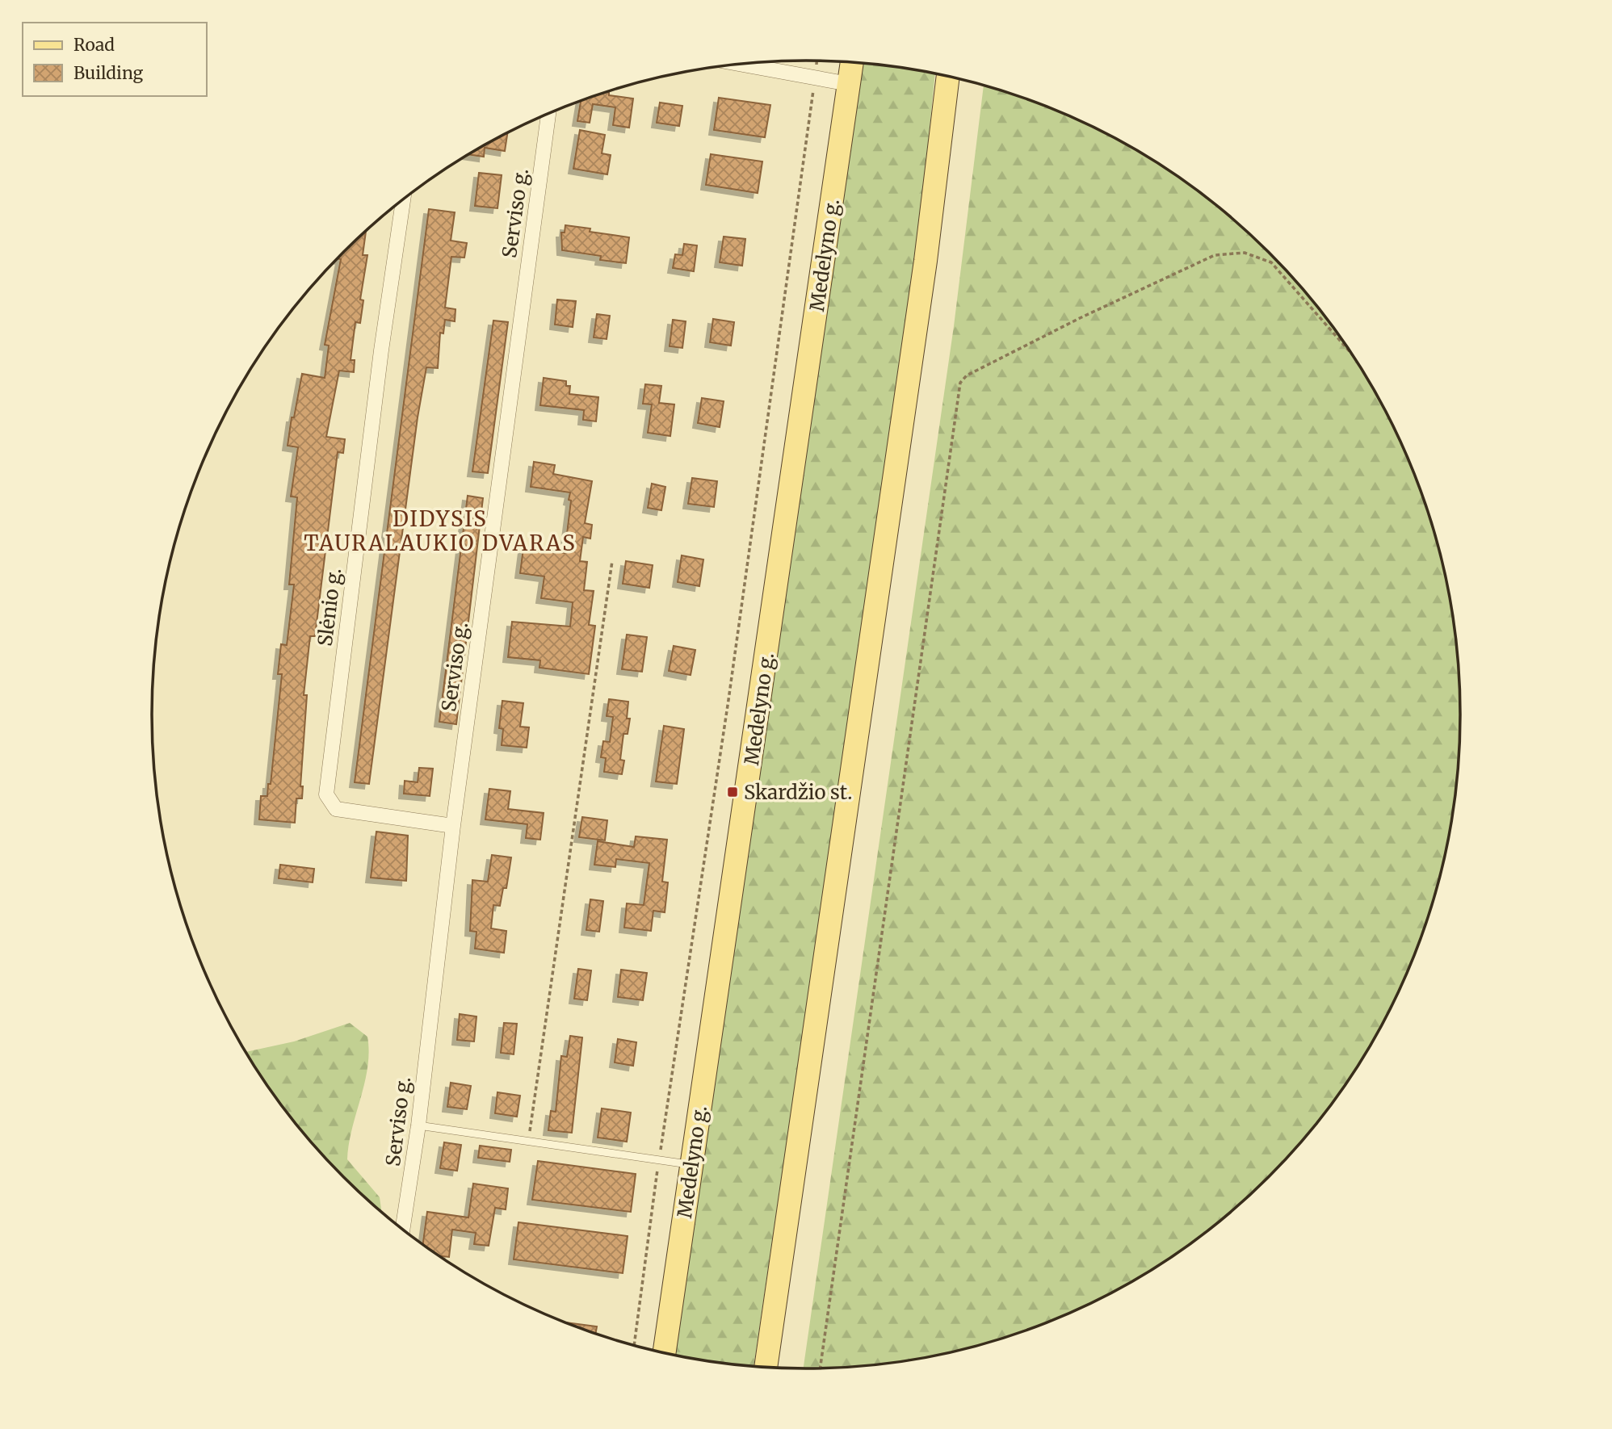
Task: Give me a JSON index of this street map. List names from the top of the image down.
{
  "streets": {
    "main road": ["Medelyno g."],
    "street": ["Serviso g.", "Slėnio g."]
  },
  "crossings": [
    ["Serviso g.", "Slėnio g."]
  ],
  "districts": ["DIDYSIS TAURALAUKIO DVARAS"],
  "places": {
    "transit": ["Skardžio st."]
  },
  "legend": ["Road", "Building"]
}
